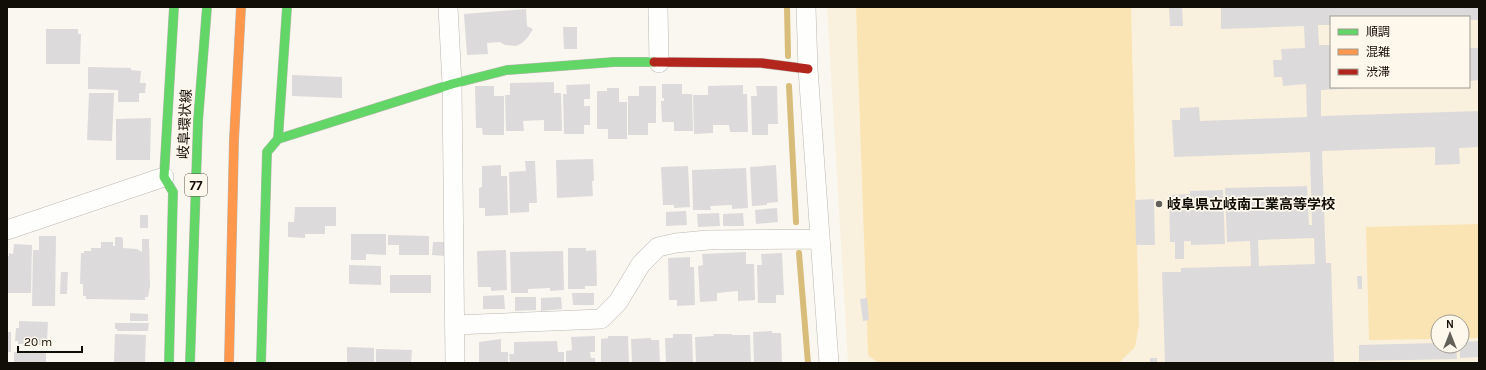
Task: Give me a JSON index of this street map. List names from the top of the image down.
{
  "streets": {
    "main road": ["岐阜環状線", "77"]
  },
  "places": ["岐阜県立岐南工業高等学校"],
  "legend": ["順調", "混雑", "渋滞"],
  "scale_bar": "20 m",
  "north": "top"
}
